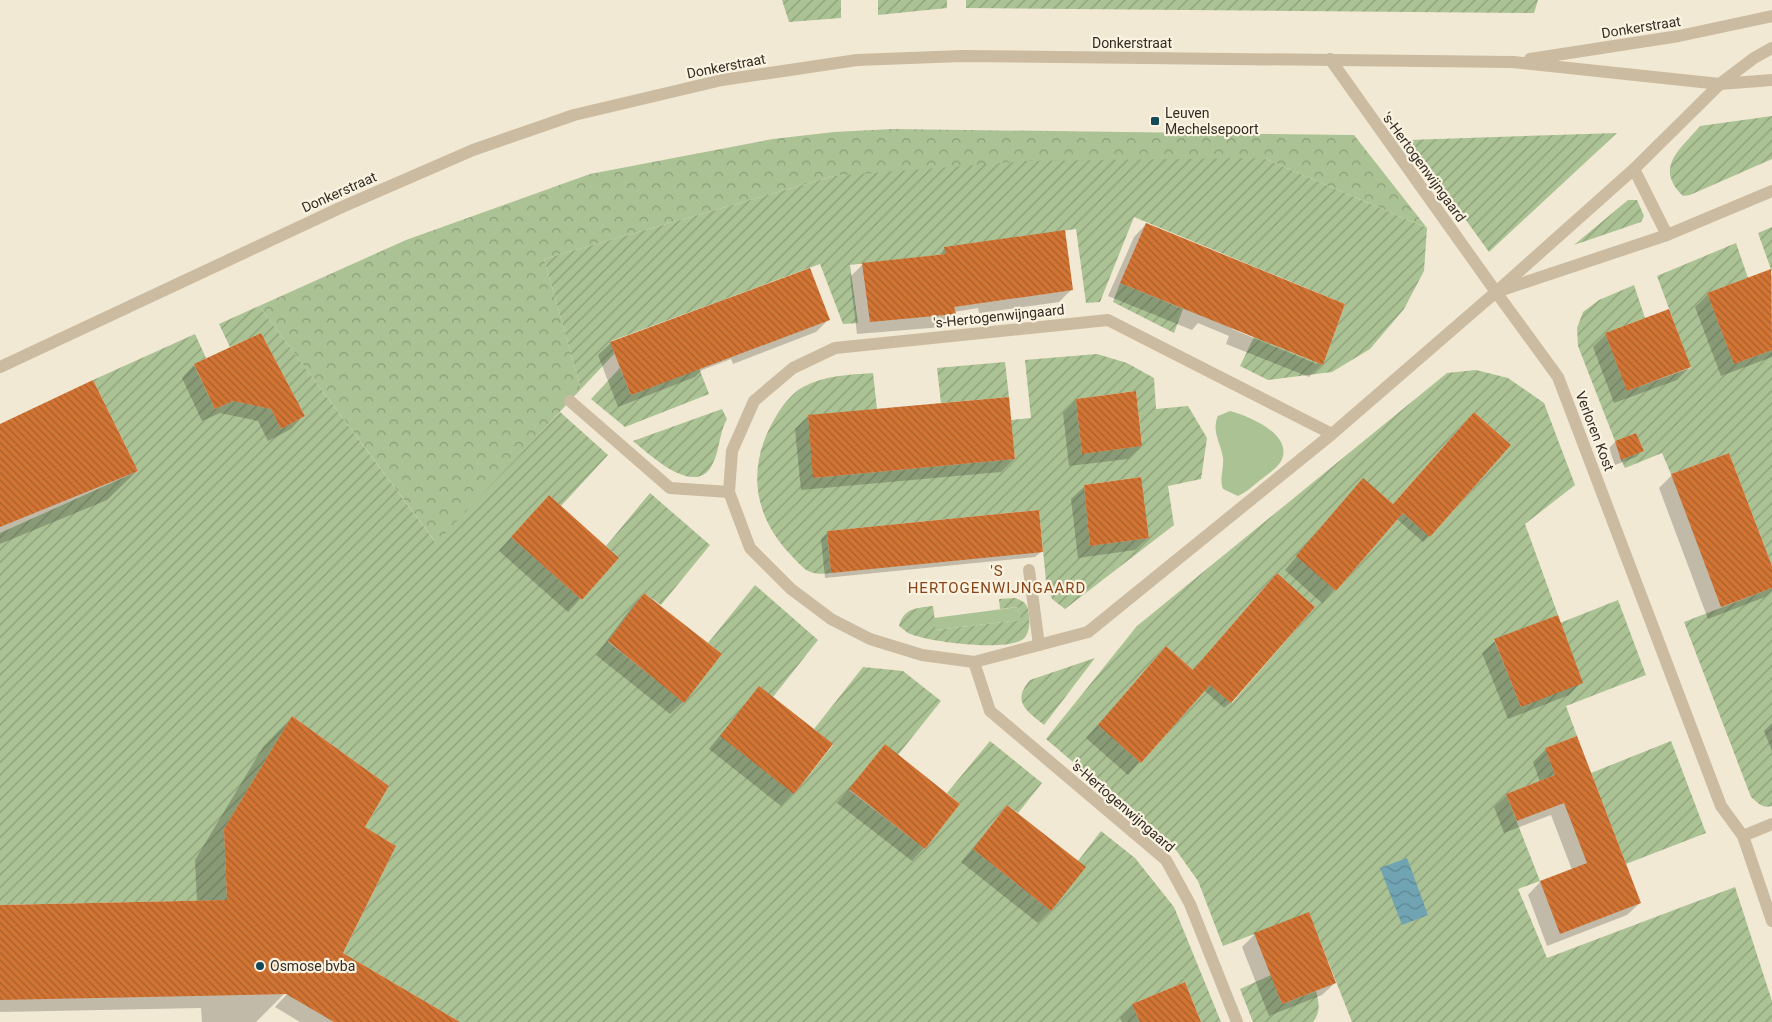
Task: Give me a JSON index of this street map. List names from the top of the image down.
{
  "streets": {
    "street": ["Donkerstraat", "'s-Hertogenwijngaard", "Verloren Kost"]
  },
  "crossings": [
    ["Donkerstraat", "'s-Hertogenwijngaard"],
    ["'s-Hertogenwijngaard", "Verloren Kost"]
  ],
  "districts": ["'S HERTOGENWIJNGAARD"],
  "places": {
    "transit": ["Leuven Mechelsepoort"],
    "other": ["Osmose bvba"]
  }
}
